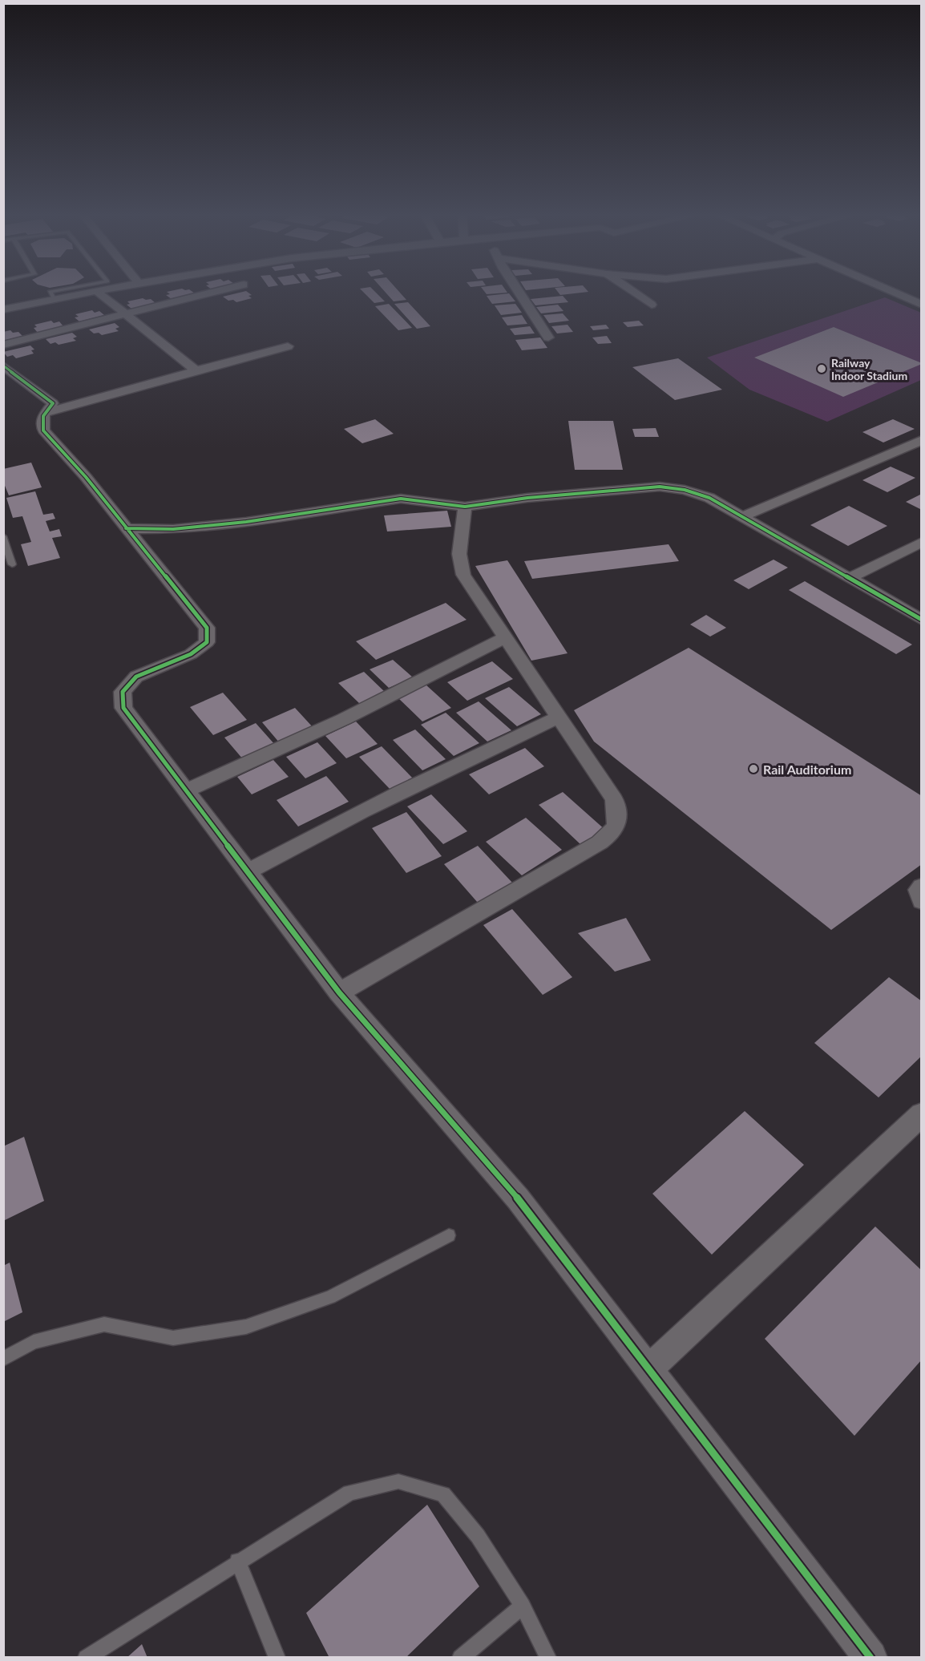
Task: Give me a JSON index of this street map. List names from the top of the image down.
{
  "places": ["Railway Indoor Stadium", "Rail Auditorium"]
}
